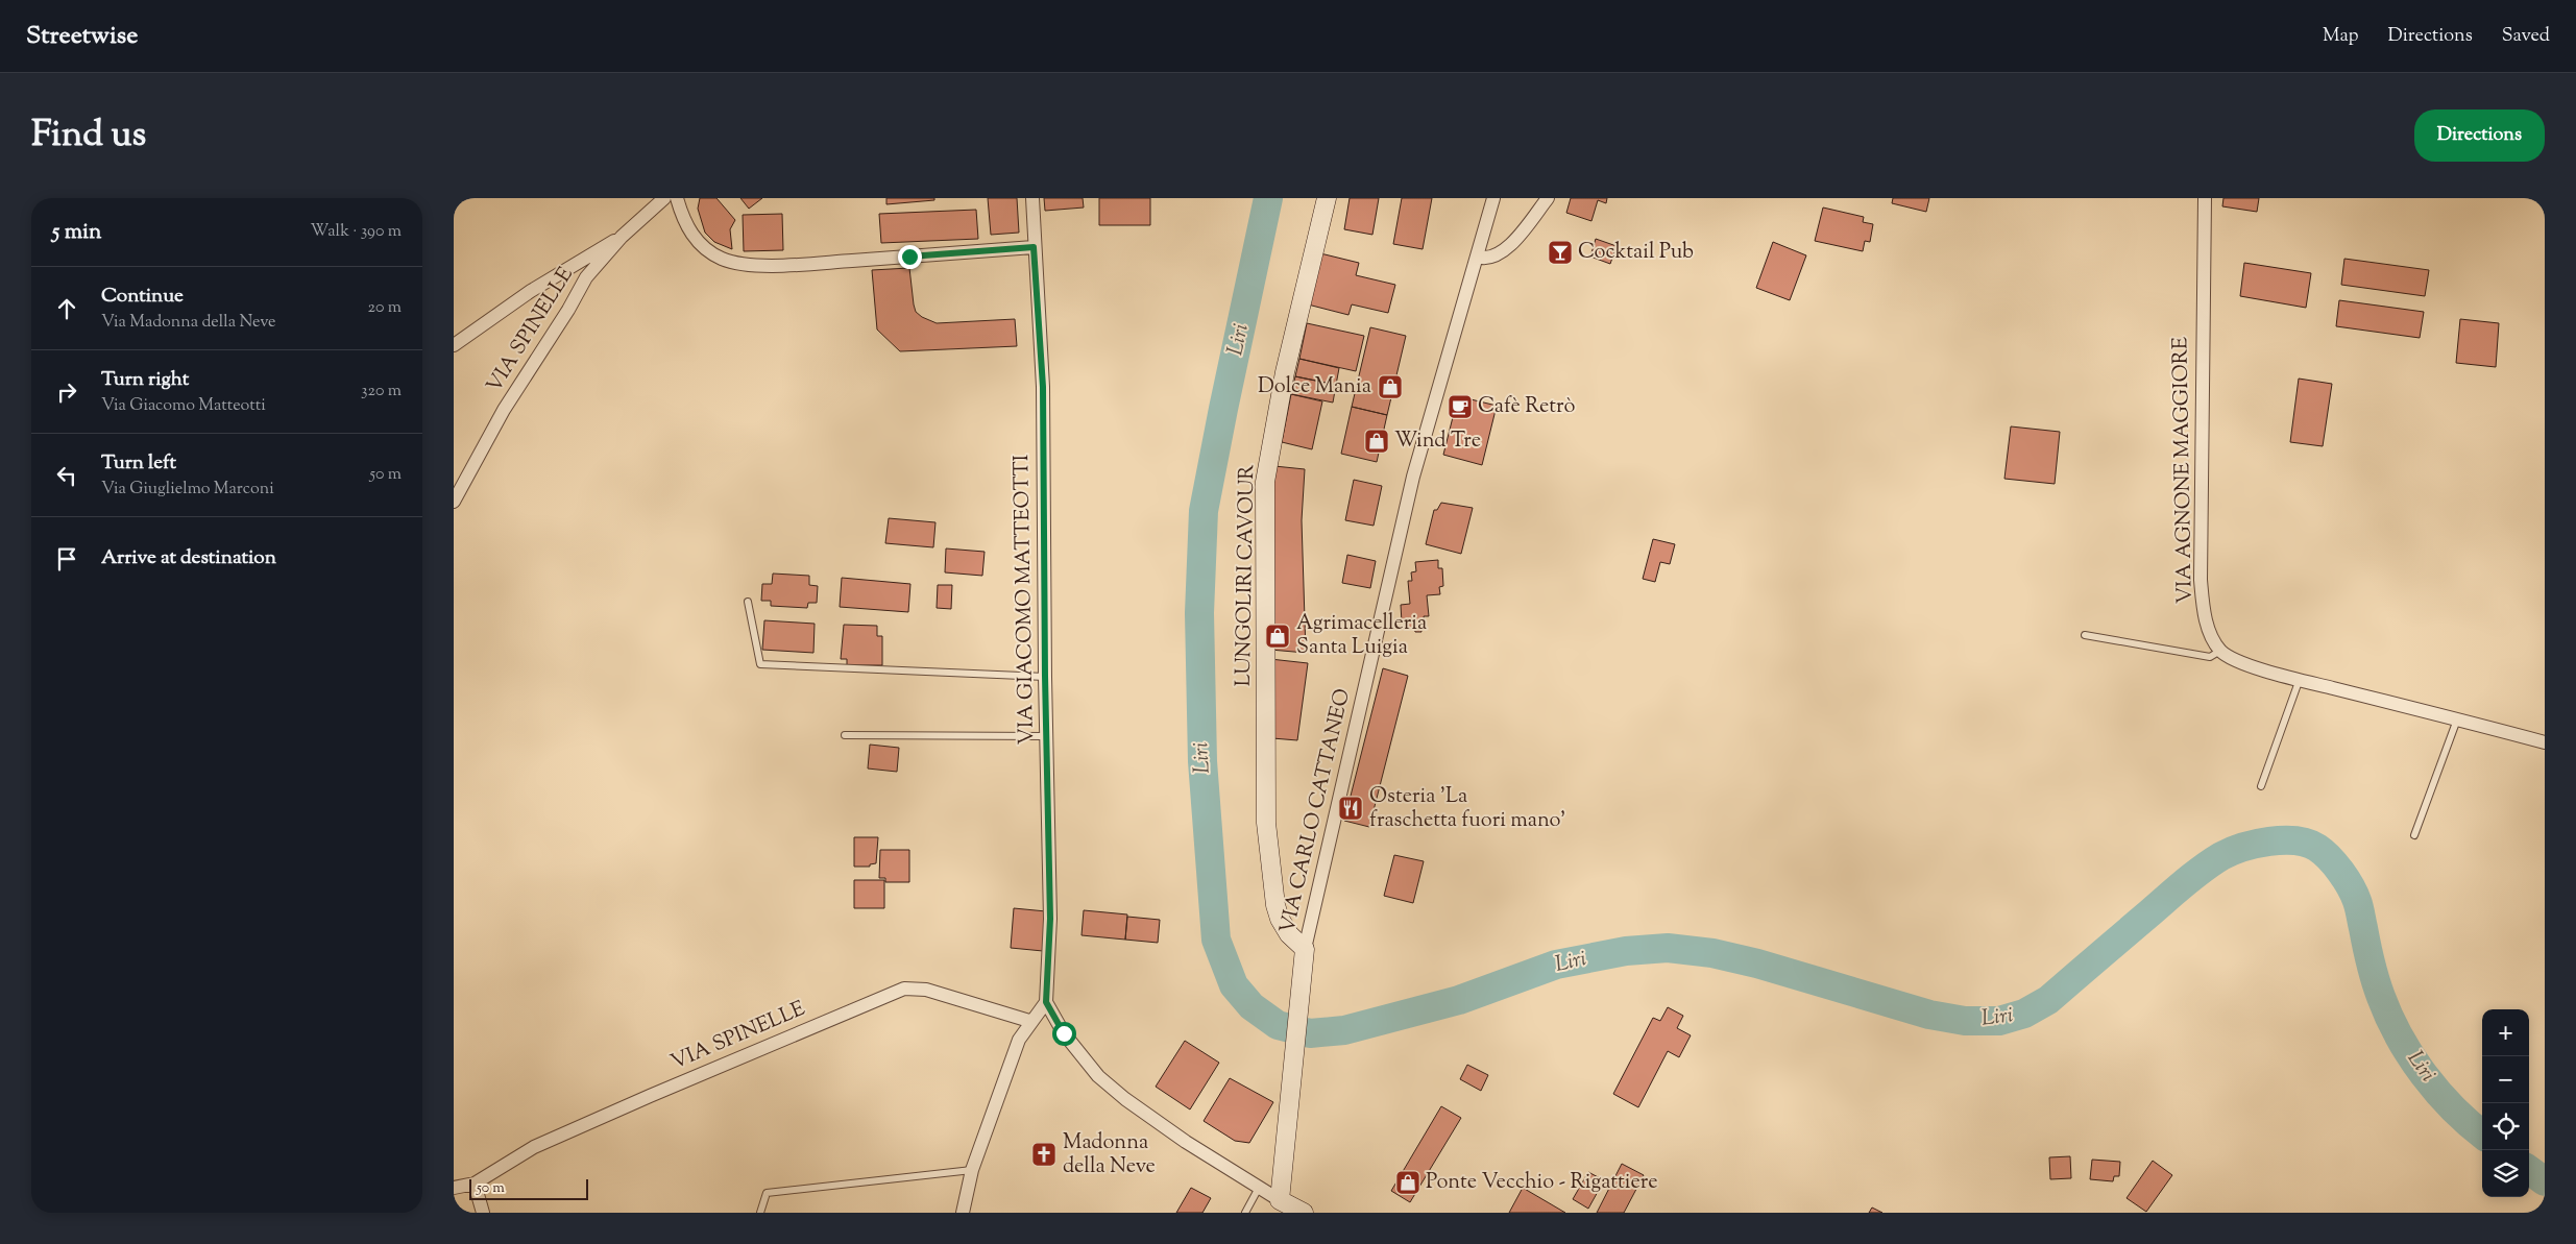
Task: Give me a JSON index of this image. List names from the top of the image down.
{
  "streets": {
    "street": [
      "VIA SPINELLE",
      "VIA AGNONE MAGGIORE",
      "LUNGOLIRI CAVOUR",
      "VIA GIACOMO MATTEOTTI",
      "VIA CARLO CATTANEO"
    ]
  },
  "crossings": [
    ["LUNGOLIRI CAVOUR", "VIA CARLO CATTANEO"]
  ],
  "water": ["Liri"],
  "places": {
    "bar": ["Cocktail Pub"],
    "shop": [
      "Dolce Mania",
      "Wind Tre",
      "Agrimacelleria Santa Luigia",
      "Ponte Vecchio - Rigattiere"
    ],
    "cafe": ["Cafè Retrò"],
    "restaurant": ["Osteria 'La fraschetta fuori mano'"],
    "church": ["Madonna della Neve"]
  },
  "scale_bar": "50 m",
  "page": {
    "header": "Streetwise",
    "nav": ["Map", "Directions", "Saved"],
    "title": "Find us",
    "buttons": "Directions",
    "heading": ["5 min", "Walk · 390 m"],
    "list": [
      ["Continue", "Via Madonna della Neve", "20 m"],
      ["Turn right", "Via Giacomo Matteotti", "320 m"],
      ["Turn left", "Via Giuglielmo Marconi", "50 m"],
      "Arrive at destination"
    ],
    "map_buttons": ["+", "−"],
    "scale": "50 m"
  }
}
